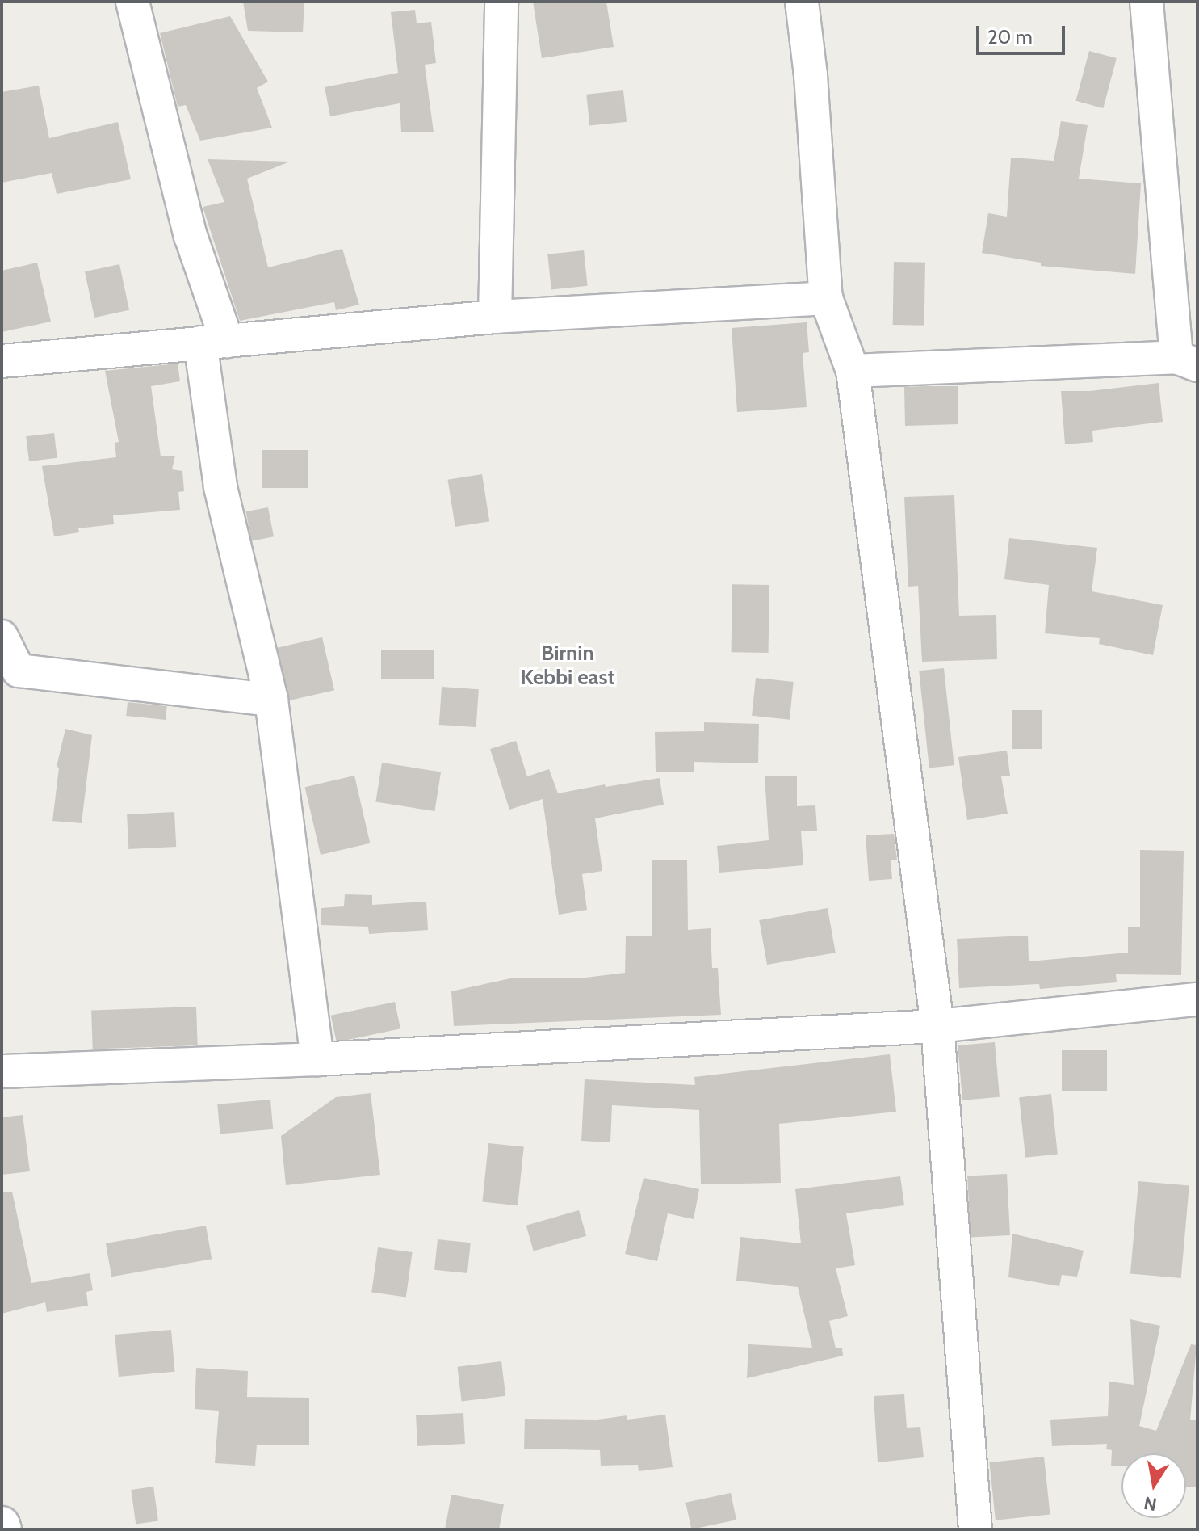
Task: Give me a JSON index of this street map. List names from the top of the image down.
{
  "districts": ["Birnin Kebbi east"],
  "scale_bar": "20 m",
  "north": "bottom"
}
